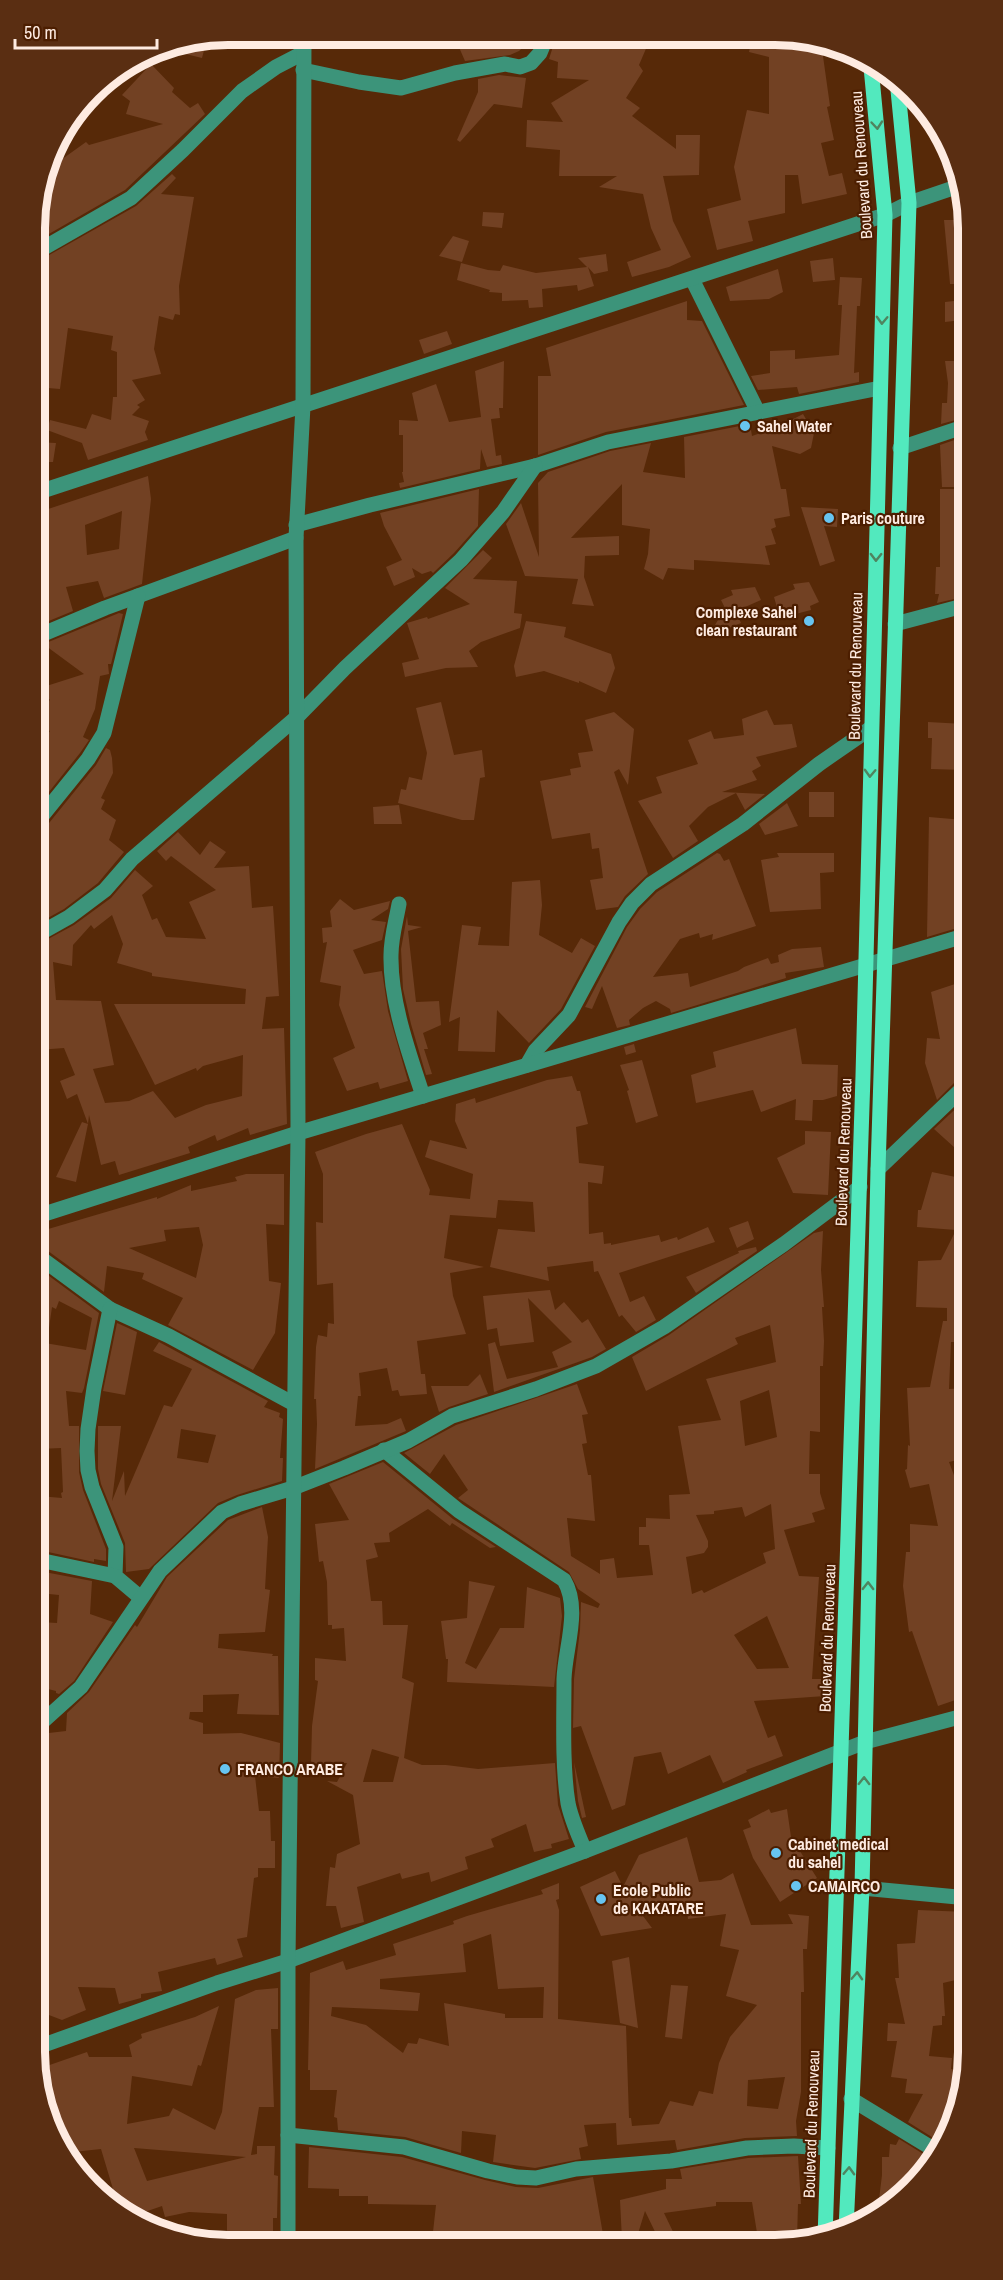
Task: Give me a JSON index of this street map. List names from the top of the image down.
{
  "streets": {
    "main road": ["Boulevard du Renouveau"]
  },
  "places": [
    "Sahel Water",
    "Paris couture",
    "Complexe Sahel clean restaurant",
    "FRANCO ARABE",
    "Cabinet medical du sahel",
    "CAMAIRCO",
    "Ecole Public de KAKATARE"
  ],
  "scale_bar": "50 m"
}
